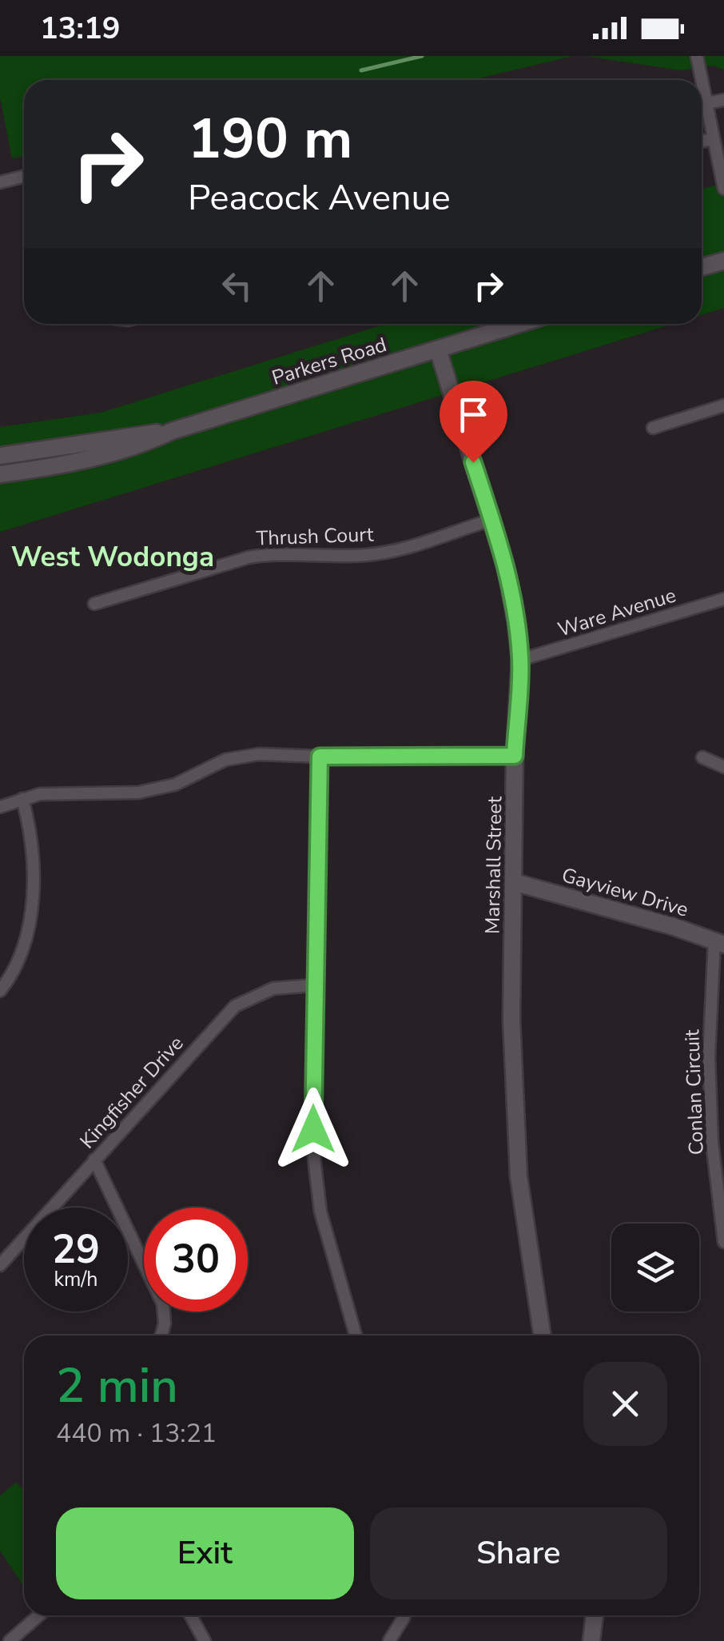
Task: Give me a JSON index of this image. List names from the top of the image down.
{
  "streets": {
    "street": [
      "Parkers Road",
      "Thrush Court",
      "Ware Avenue",
      "Marshall Street",
      "Gayview Drive",
      "Kingfisher Drive",
      "Conlan Circuit"
    ]
  },
  "crossings": [
    ["Parkers Road", "Marshall Street"],
    ["Thrush Court", "Marshall Street"],
    ["Ware Avenue", "Marshall Street"],
    ["Marshall Street", "Gayview Drive"],
    ["Gayview Drive", "Conlan Circuit"]
  ],
  "districts": ["West Wodonga"],
  "page": {
    "status": "13:19",
    "turn": ["190 m", "Peacock Avenue"],
    "speed": "29 km/h",
    "limit": "30",
    "heading": ["2 min", "440 m · 13:21"],
    "buttons": ["Exit", "Share"]
  }
}
